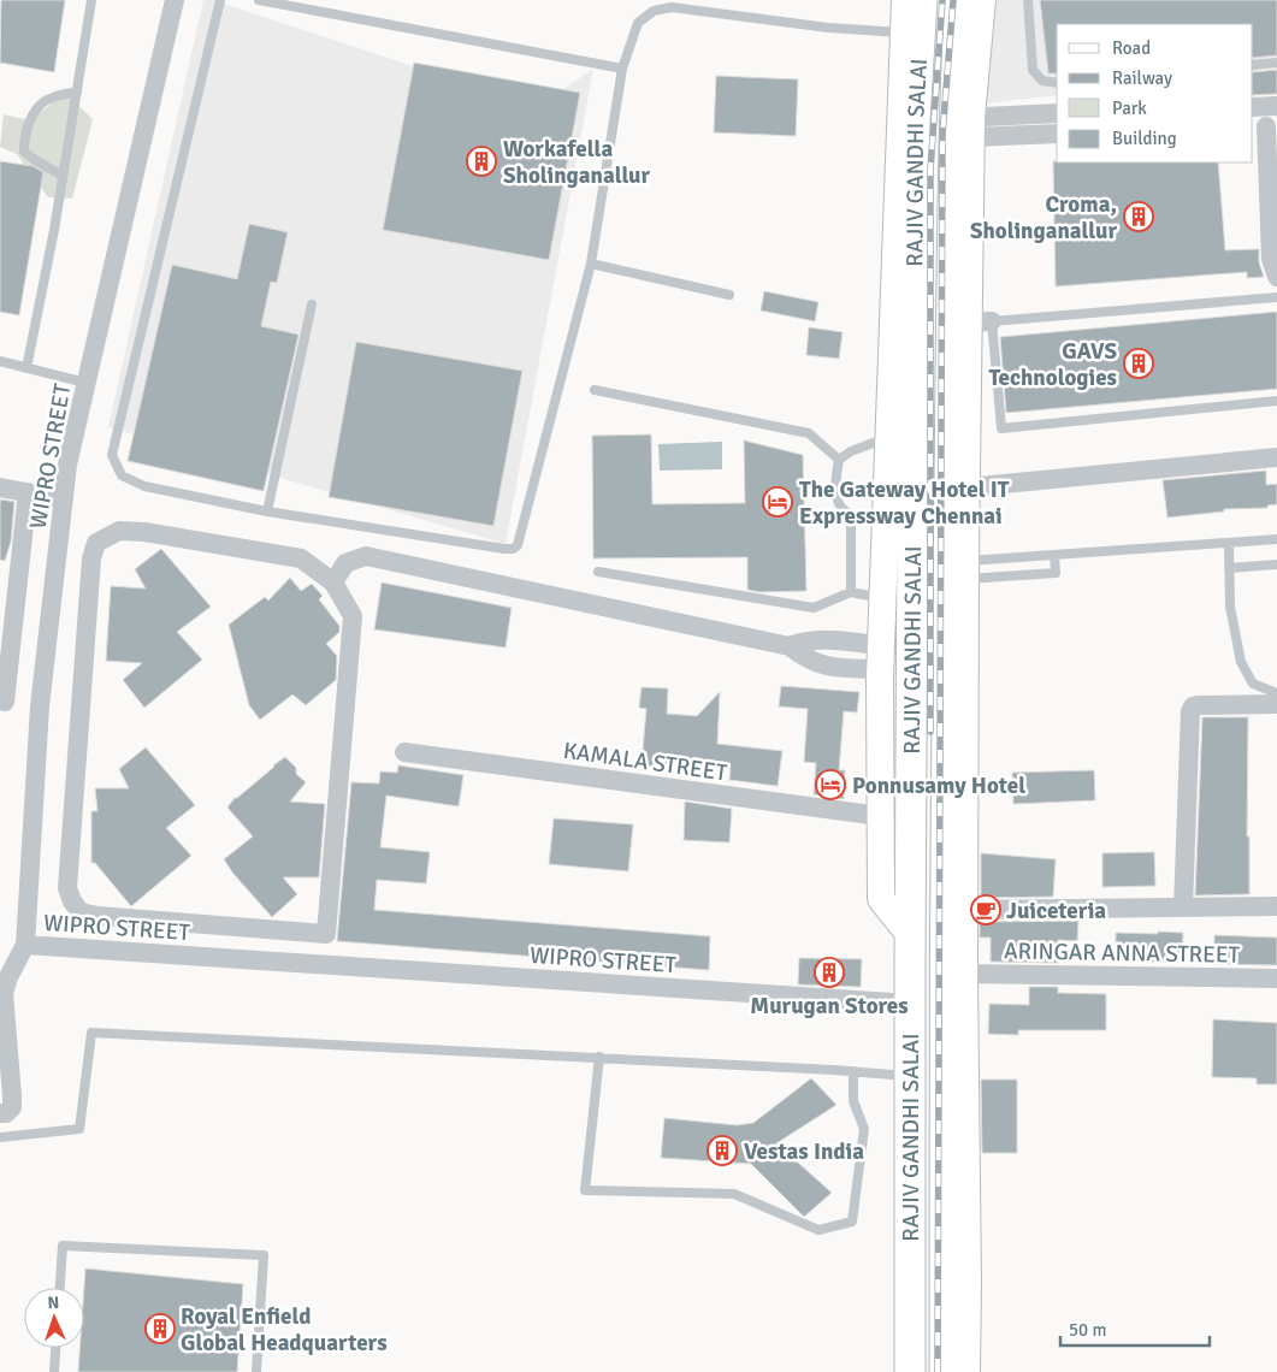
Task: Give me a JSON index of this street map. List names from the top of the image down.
{
  "streets": {
    "main road": ["RAJIV GANDHI SALAI"],
    "street": ["WIPRO STREET", "KAMALA STREET", "ARINGAR ANNA STREET"]
  },
  "crossings": [
    ["RAJIV GANDHI SALAI", "WIPRO STREET"]
  ],
  "places": {
    "building": [
      "Workafella Sholinganallur",
      "Croma, Sholinganallur",
      "GAVS Technologies",
      "Murugan Stores",
      "Vestas India",
      "Royal Enfield Global Headquarters"
    ],
    "hotel": ["The Gateway Hotel IT Expressway Chennai", "Ponnusamy Hotel"],
    "cafe": ["Juiceteria"]
  },
  "legend": [
    "Road",
    "Railway",
    "Park",
    "Building"
  ],
  "scale_bar": "50 m",
  "north": "top"
}
